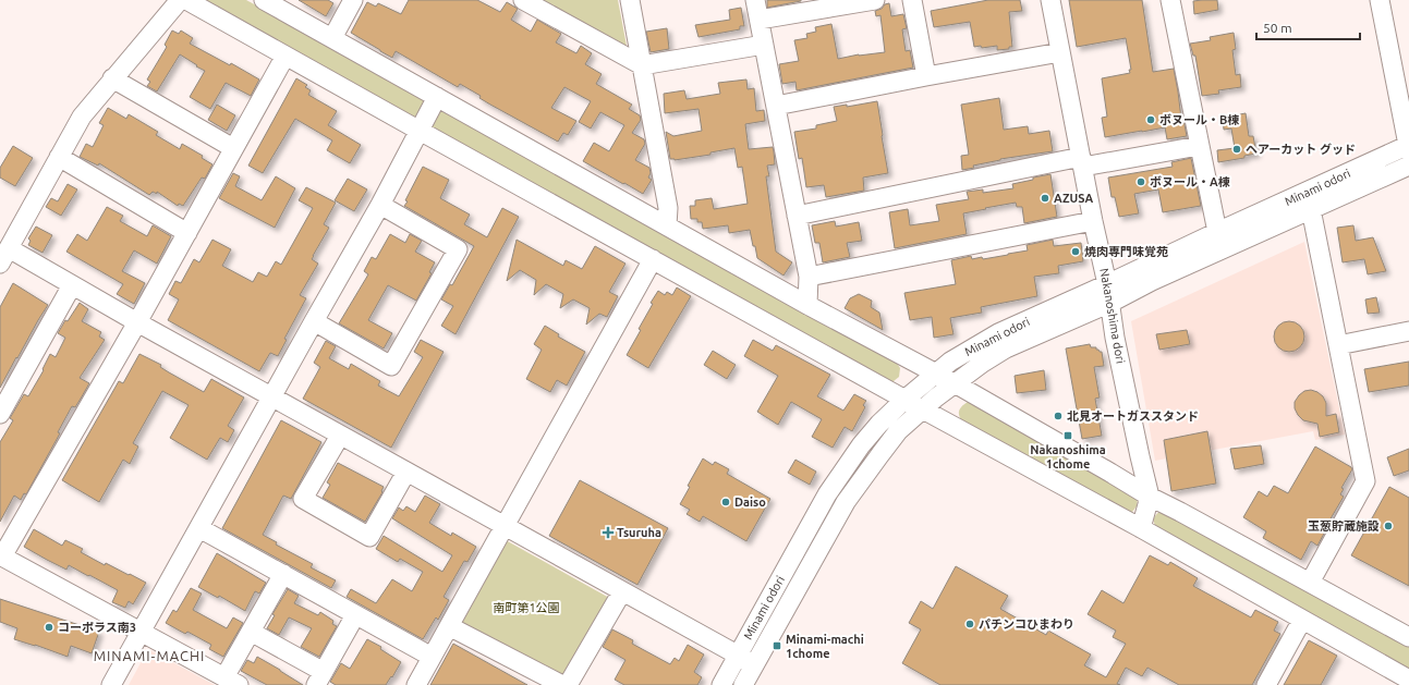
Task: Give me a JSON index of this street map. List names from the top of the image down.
{
  "streets": {
    "street": ["Minami odori", "Nakanoshima dori"]
  },
  "crossings": [
    ["Minami odori", "Nakanoshima dori"]
  ],
  "districts": ["MINAMI-MACHI"],
  "parks": ["南町第1公園"],
  "places": {
    "other": [
      "ボヌール・B棟",
      "ヘアーカット グッド",
      "ボヌール・A棟",
      "AZUSA",
      "焼肉専門味覚苑",
      "北見オートガススタンド",
      "Daiso",
      "玉葱貯蔵施設",
      "パチンコひまわり",
      "コーポラス南3"
    ],
    "transit": ["Nakanoshima 1chome", "Minami-machi 1chome"],
    "health": ["Tsuruha"]
  },
  "scale_bar": "50 m"
}
